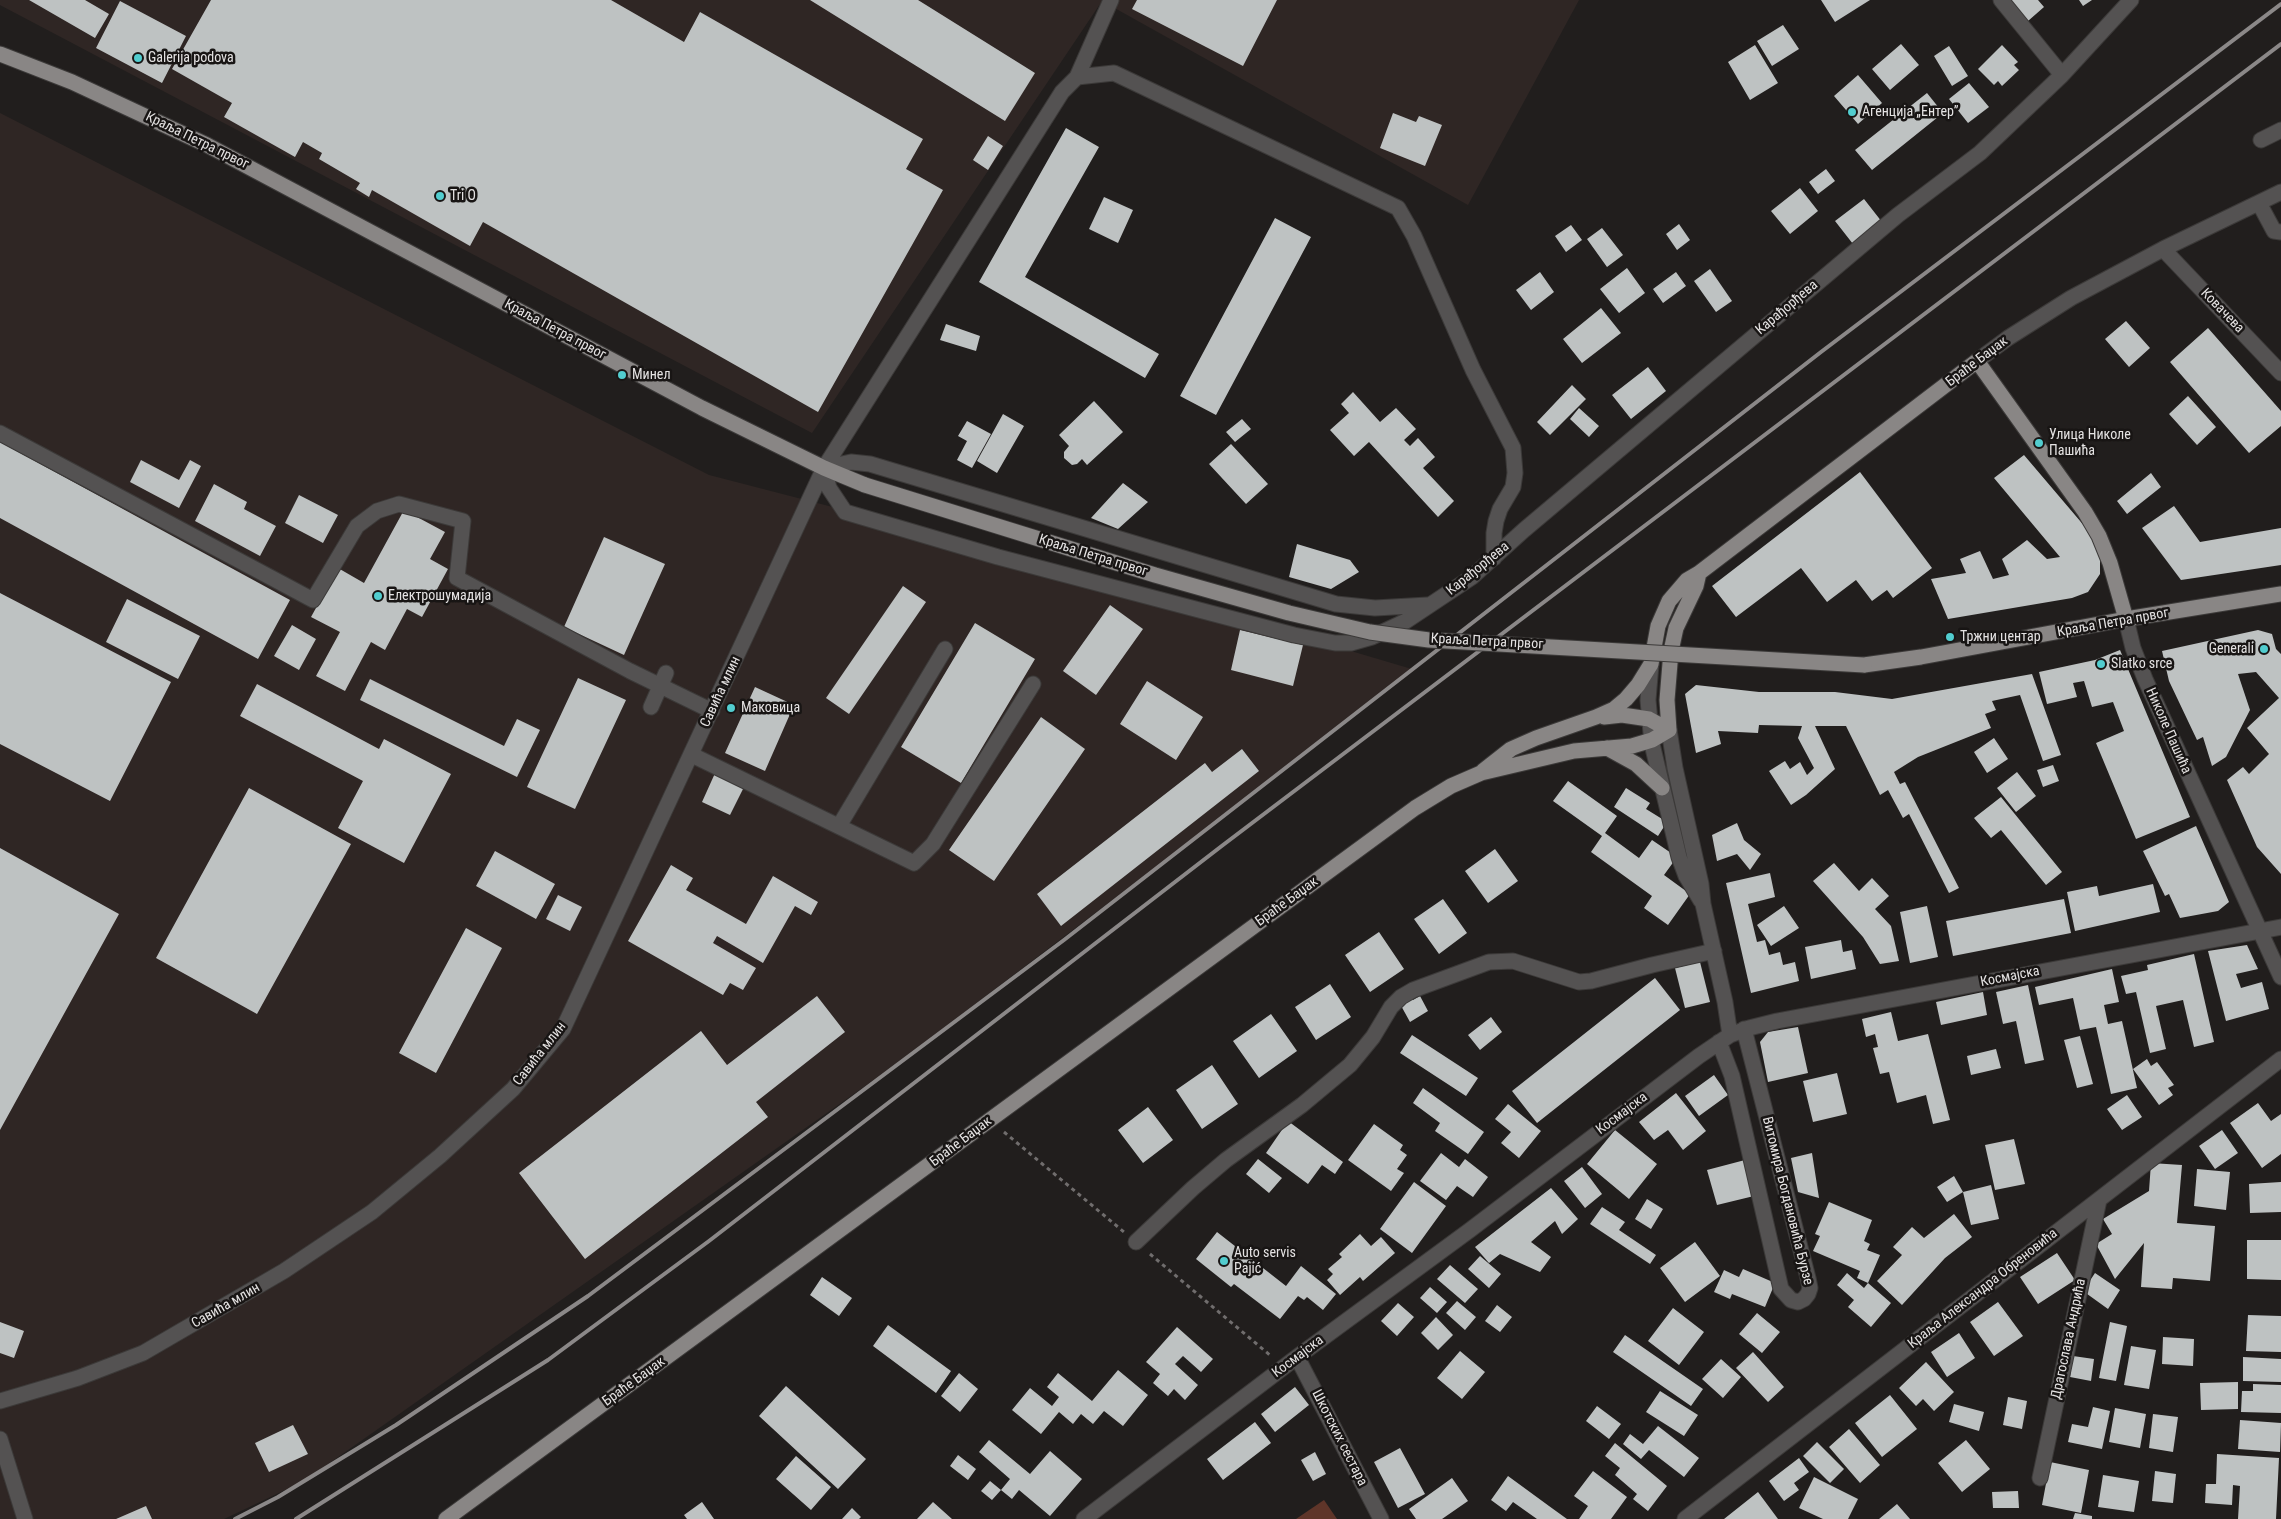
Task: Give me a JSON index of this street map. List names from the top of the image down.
{
  "streets": {
    "main road": ["Краља Петра првог", "Браће Баџак", "Николе Пашића"],
    "street": [
      "Карађорђева",
      "Ковачева",
      "Савића млин",
      "Космајска",
      "Витомира Богдановића Бурзе",
      "Краља Александра Обреновића",
      "Драгослава Андрића",
      "Шкотских сестара"
    ]
  },
  "crossings": [
    ["Краља Петра првог", "Карађорђева"],
    ["Краља Петра првог", "Савића млин"],
    ["Краља Петра првог", "Николе Пашића"],
    ["Карађорђева", "Савића млин"],
    ["Ковачева", "Браће Баџак"],
    ["Браће Баџак", "Николе Пашића"],
    ["Браће Баџак", "Витомира Богдановића Бурзе"],
    ["Николе Пашића", "Космајска"],
    ["Космајска", "Витомира Богдановића Бурзе"],
    ["Космајска", "Шкотских сестара"],
    ["Краља Александра Обреновића", "Драгослава Андрића"]
  ],
  "places": [
    "Galerija podova",
    "Агенција „Ентер”",
    "Tri O",
    "Минел",
    "Улица Николе Пашића",
    "Електрошумадија",
    "Тржни центар",
    "Generali",
    "Slatko srce",
    "Маковица",
    "Auto servis Pajić"
  ]
}
